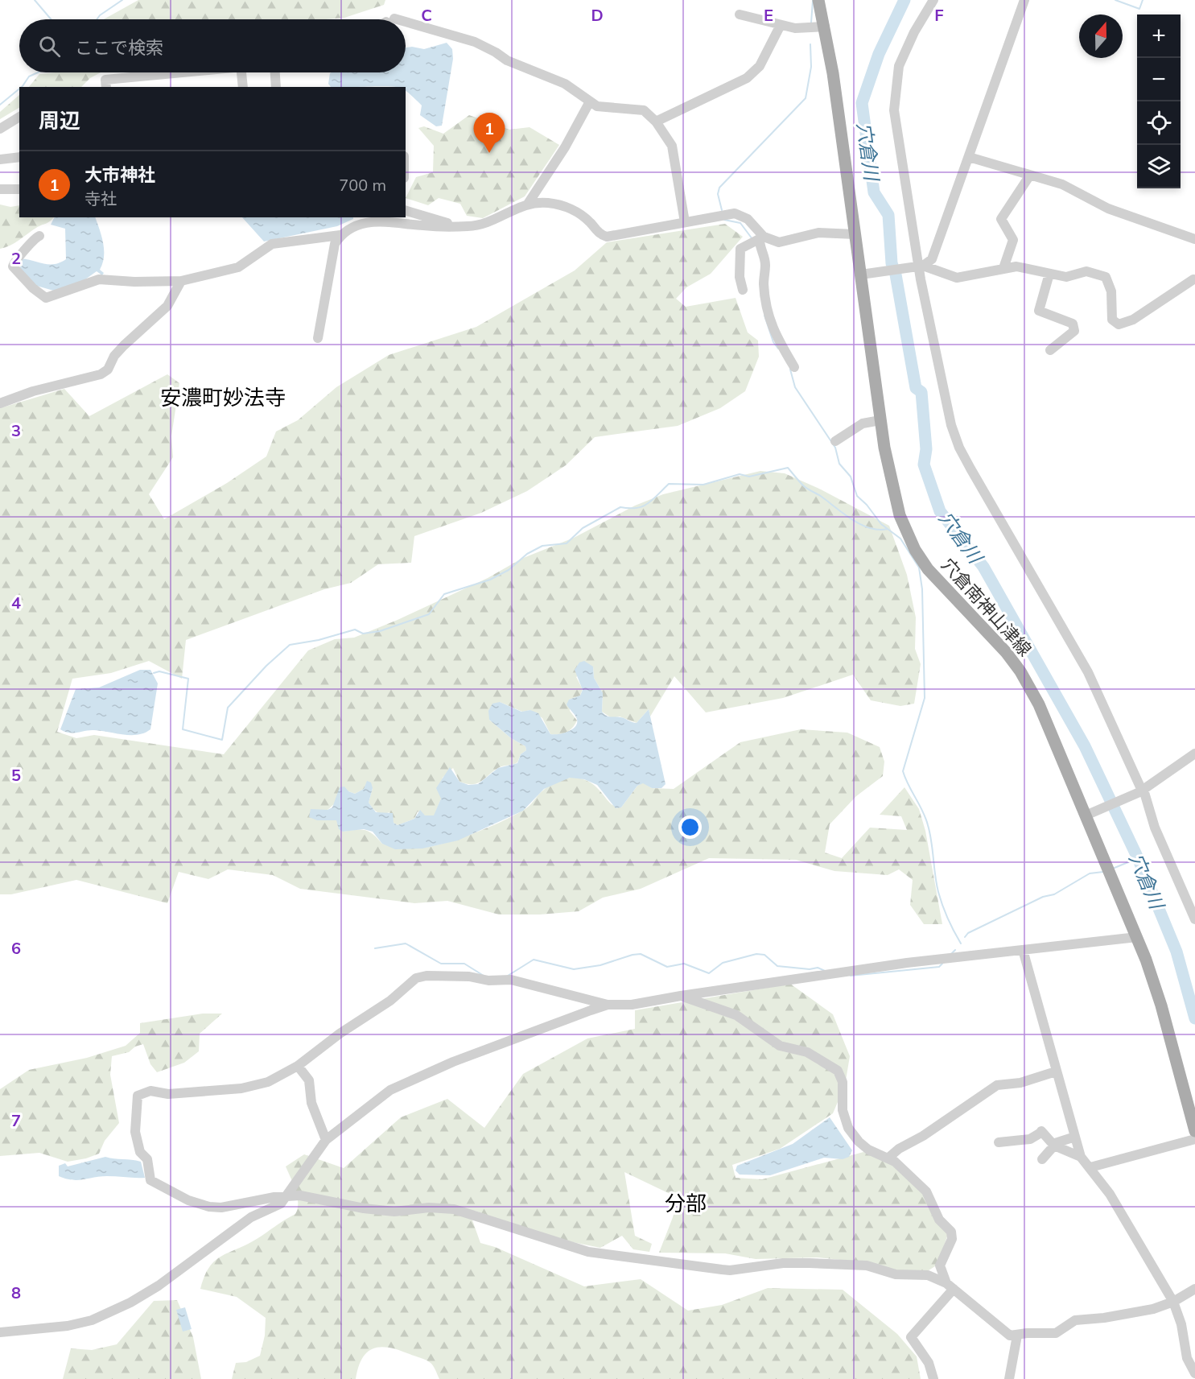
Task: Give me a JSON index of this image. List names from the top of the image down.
{
  "streets": {
    "main road": ["穴倉南神山津線"]
  },
  "districts": ["安濃町妙法寺", "分部"],
  "water": ["穴倉川"],
  "north": "top",
  "page": {
    "map_buttons": ["+", "−"],
    "search": "ここで検索",
    "heading": "周辺",
    "pins": "1",
    "list": [
      {
        "mark": "1",
        "name": "大市神社",
        "note": "寺社",
        "value": "700 m"
      }
    ]
  },
  "grid": {
    "columns": [
      "C",
      "D",
      "E",
      "F"
    ],
    "rows": [
      "2",
      "3",
      "4",
      "5",
      "6",
      "7",
      "8"
    ]
  }
}
